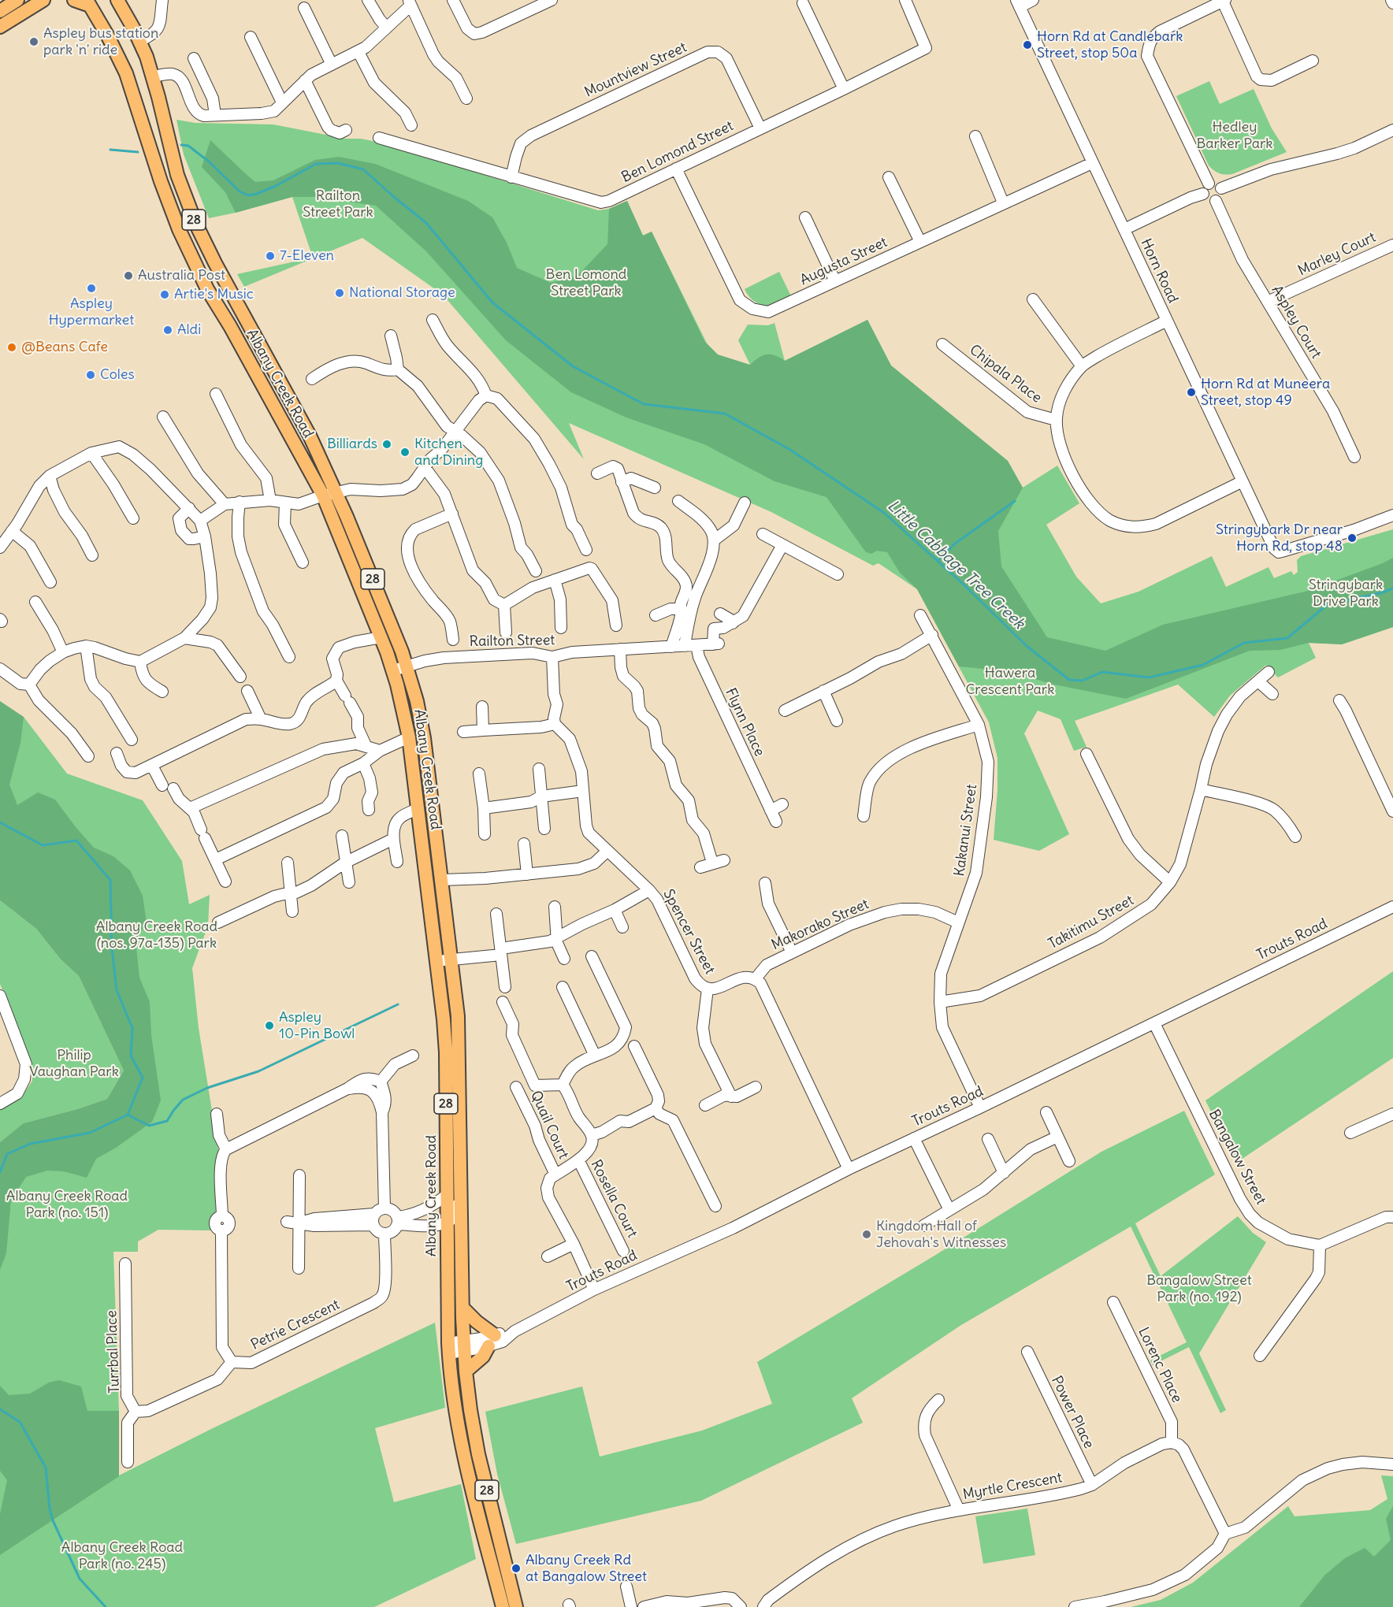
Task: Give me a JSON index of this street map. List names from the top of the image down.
{
  "streets": {
    "main road": ["28", "Albany Creek Road"],
    "street": [
      "Mountview Street",
      "Ben Lomond Street",
      "Marley Court",
      "Augusta Street",
      "Horn Road",
      "Aspley Court",
      "Chipala Place",
      "Railton Street",
      "Flynn Place",
      "Kakanui Street",
      "Takitimu Street",
      "Makorako Street",
      "Spencer Street",
      "Trouts Road",
      "Quail Court",
      "Bangalow Street",
      "Rosella Court",
      "Petrie Crescent",
      "Turrbal Place",
      "Lorenc Place",
      "Power Place",
      "Myrtle Crescent"
    ]
  },
  "crossings": [
    ["Mountview Street", "Ben Lomond Street"],
    ["Ben Lomond Street", "Augusta Street"],
    ["Marley Court", "Aspley Court"],
    ["Augusta Street", "Horn Road"],
    ["Albany Creek Road", "Railton Street"],
    ["Albany Creek Road", "Trouts Road"],
    ["Railton Street", "Flynn Place"],
    ["Kakanui Street", "Takitimu Street"],
    ["Kakanui Street", "Makorako Street"],
    ["Kakanui Street", "Trouts Road"],
    ["Makorako Street", "Spencer Street"],
    ["Trouts Road", "Bangalow Street"],
    ["Lorenc Place", "Myrtle Crescent"],
    ["Power Place", "Myrtle Crescent"]
  ],
  "water": ["Little Cabbage Tree Creek"],
  "parks": [
    "Hedley Barker Park",
    "Railton Street Park",
    "Ben Lomond Street Park",
    "Stringybark Drive Park",
    "Hawera Crescent Park",
    "Albany Creek Road (nos. 97a-135) Park",
    "Philip Vaughan Park",
    "Albany Creek Road Park (no. 151)",
    "Bangalow Street Park (no. 192)",
    "Albany Creek Road Park (no. 245)"
  ],
  "places": [
    "Aspley bus station park 'n' ride",
    "Horn Rd at Candlebark Street, stop 50a",
    "7-Eleven",
    "Australia Post",
    "Aspley Hypermarket",
    "National Storage",
    "Artie's Music",
    "Aldi",
    "@Beans Cafe",
    "Coles",
    "Horn Rd at Muneera Street, stop 49",
    "Billiards",
    "Kitchen and Dining",
    "Stringybark Dr near Horn Rd, stop 48",
    "Aspley 10-Pin Bowl",
    "Kingdom Hall of Jehovah's Witnesses",
    "Albany Creek Rd at Bangalow Street"
  ]
}
